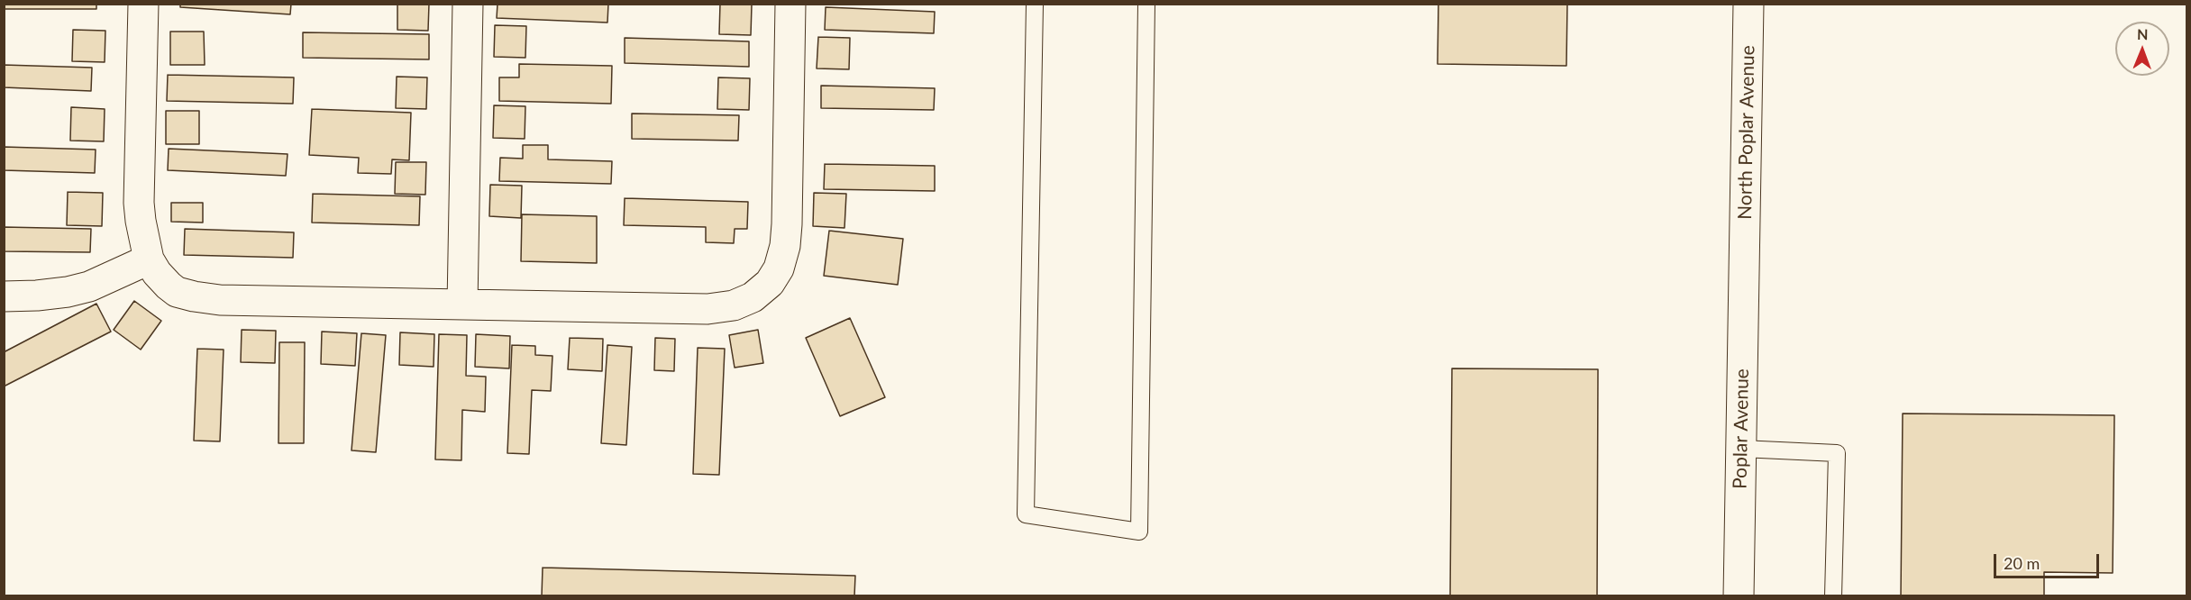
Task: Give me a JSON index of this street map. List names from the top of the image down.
{
  "streets": {
    "street": ["North Poplar Avenue", "Poplar Avenue"]
  },
  "crossings": [
    ["North Poplar Avenue", "Poplar Avenue"]
  ],
  "scale_bar": "20 m",
  "north": "top"
}
